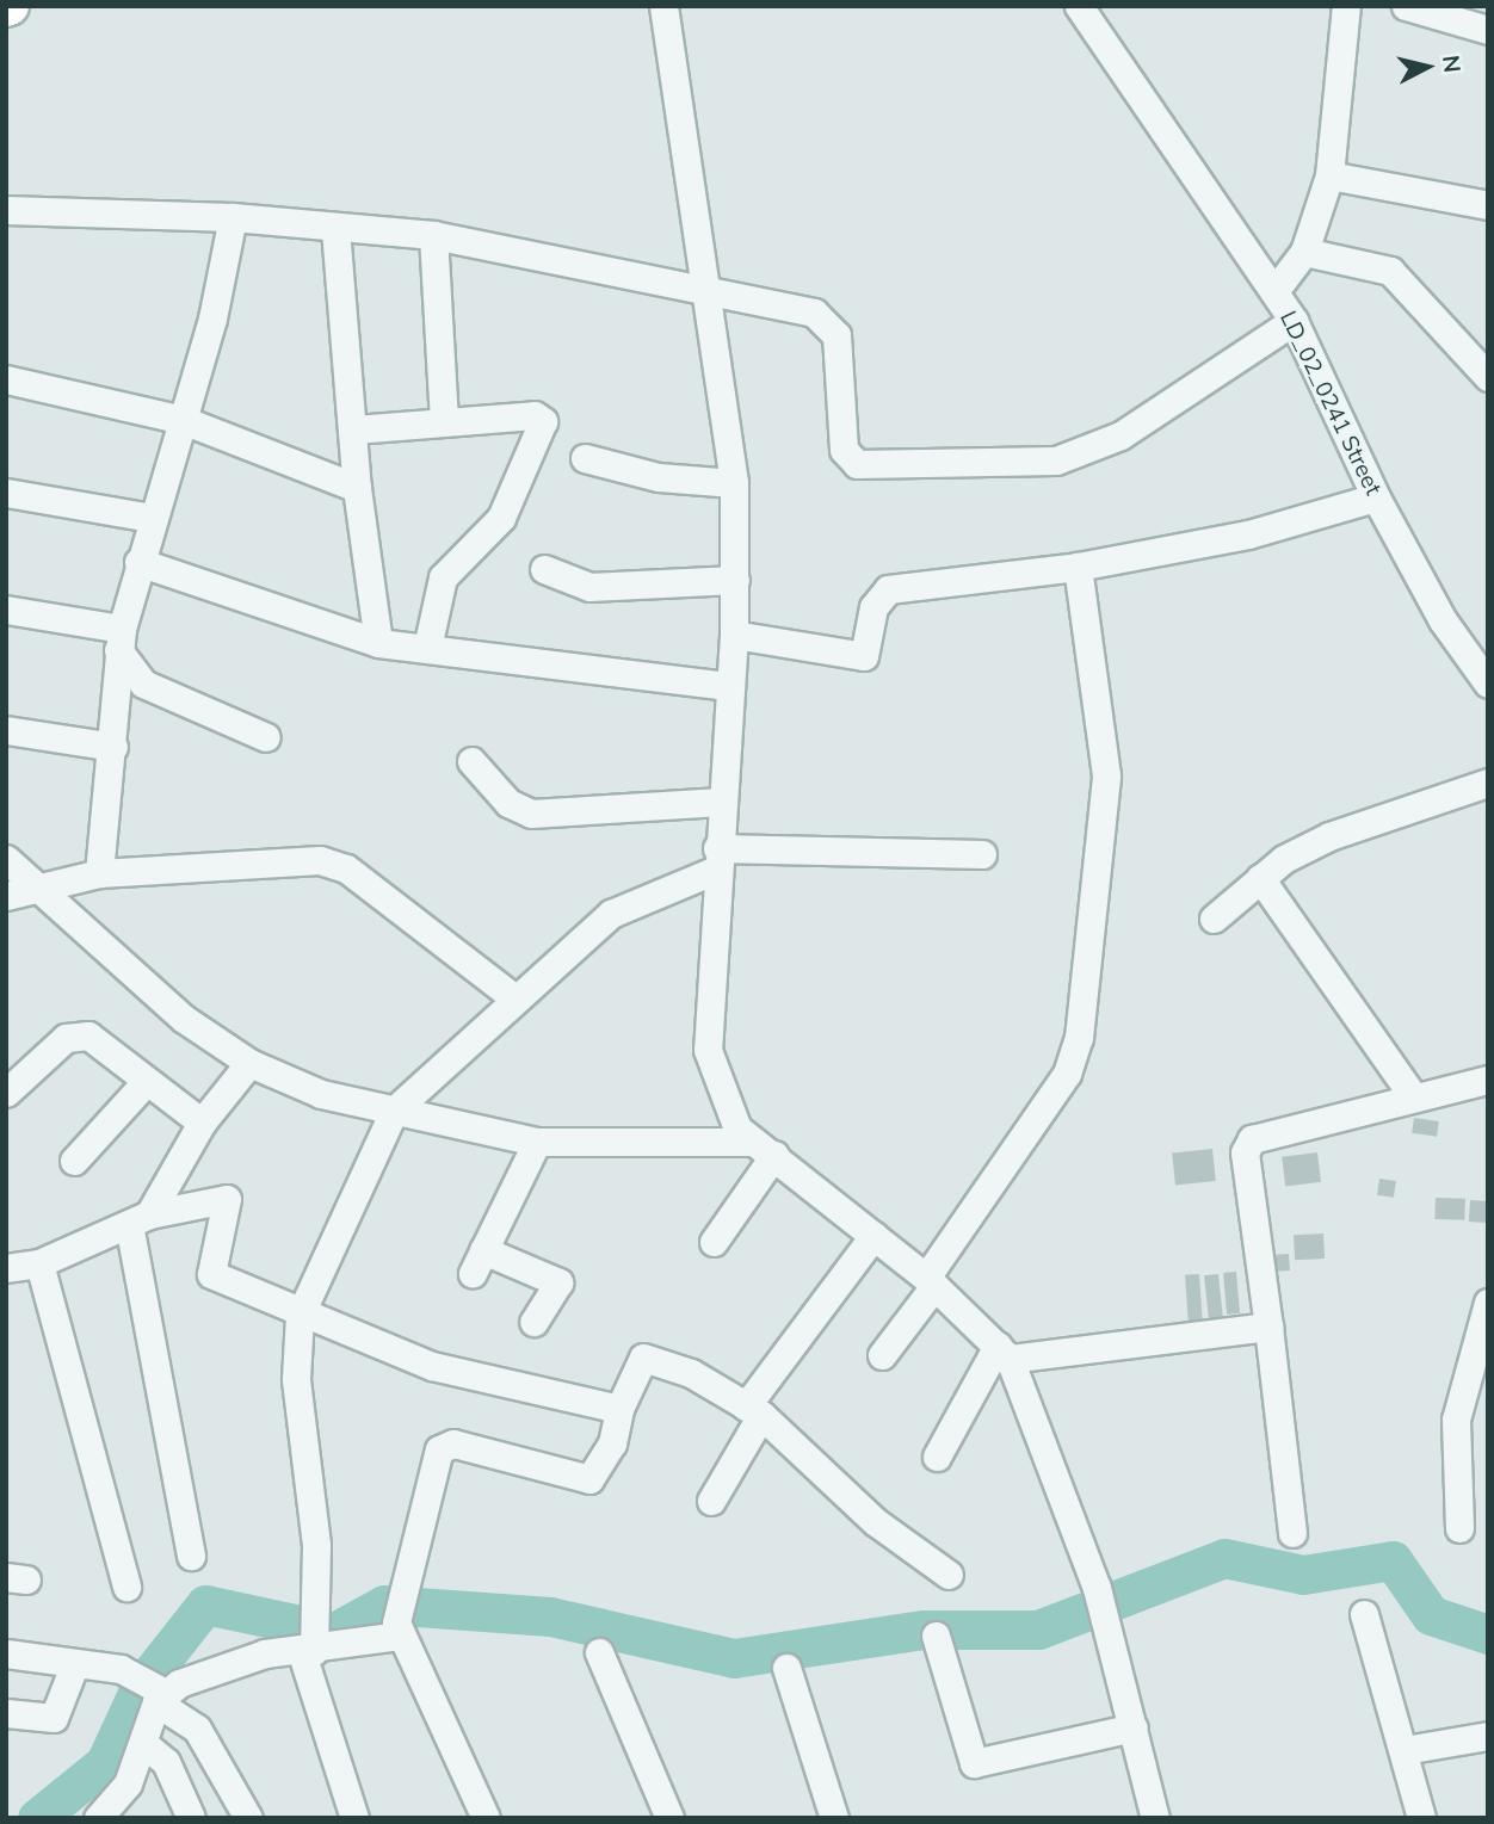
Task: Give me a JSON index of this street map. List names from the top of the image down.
{
  "streets": {
    "street": ["LD_02_0241 Street"]
  },
  "north": "right"
}
